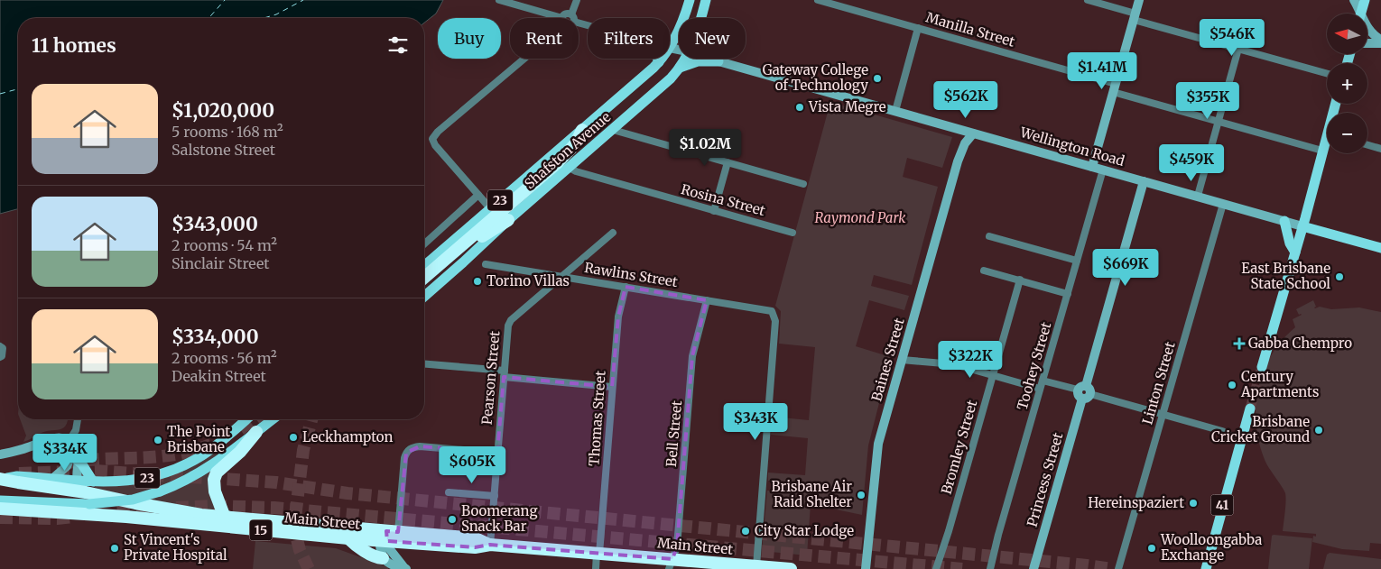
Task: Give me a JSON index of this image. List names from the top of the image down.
{
  "streets": {
    "highway": ["Main Street", "15"],
    "main road": [
      "Wellington Road",
      "Shafston Avenue",
      "23",
      "41"
    ],
    "street": [
      "Manilla Street",
      "Rosina Street",
      "Rawlins Street",
      "Baines Street",
      "Toohey Street",
      "Pearson Street",
      "Linton Street",
      "Thomas Street",
      "Bell Street",
      "Bromley Street",
      "Princess Street"
    ]
  },
  "crossings": [
    ["Wellington Road", "23"],
    ["Wellington Road", "Baines Street"],
    ["Wellington Road", "Toohey Street"],
    ["Wellington Road", "Linton Street"],
    ["Wellington Road", "Princess Street"],
    ["Shafston Avenue", "Rosina Street"],
    ["23", "Main Street"],
    ["23", "15"],
    ["Rawlins Street", "Pearson Street"],
    ["Rawlins Street", "Thomas Street"],
    ["Rawlins Street", "Bell Street"],
    ["Rawlins Street", "Main Street"],
    ["Pearson Street", "Main Street"],
    ["Thomas Street", "Main Street"],
    ["Bell Street", "Main Street"],
    ["Main Street", "15"]
  ],
  "parks": ["Raymond Park"],
  "places": {
    "other": [
      "Gateway College of Technology",
      "Vista Megre",
      "East Brisbane State School",
      "Torino Villas",
      "Century Apartments",
      "Brisbane Cricket Ground",
      "Leckhampton",
      "The Point Brisbane",
      "Brisbane Air Raid Shelter",
      "Hereinspaziert",
      "Boomerang Snack Bar",
      "City Star Lodge",
      "St Vincent's Private Hospital",
      "Woolloongabba Exchange"
    ],
    "health": ["Gabba Chempro"]
  },
  "north": "left",
  "page": {
    "map_buttons": ["+", "−"],
    "chip": [
      "Buy",
      "Rent",
      "Filters",
      "New"
    ],
    "heading": "11 homes",
    "price": [
      "$546K",
      "$1.41M",
      "$562K",
      "$355K",
      "$1.02M",
      "$459K",
      "$669K",
      "$322K",
      "$343K",
      "$334K",
      "$605K"
    ],
    "list": [
      {
        "name": "$1,020,000",
        "note": "5 rooms · 168 m² · Salstone Street"
      },
      {
        "name": "$343,000",
        "note": "2 rooms · 54 m² · Sinclair Street"
      },
      {
        "name": "$334,000",
        "note": "2 rooms · 56 m² · Deakin Street"
      }
    ]
  }
}
